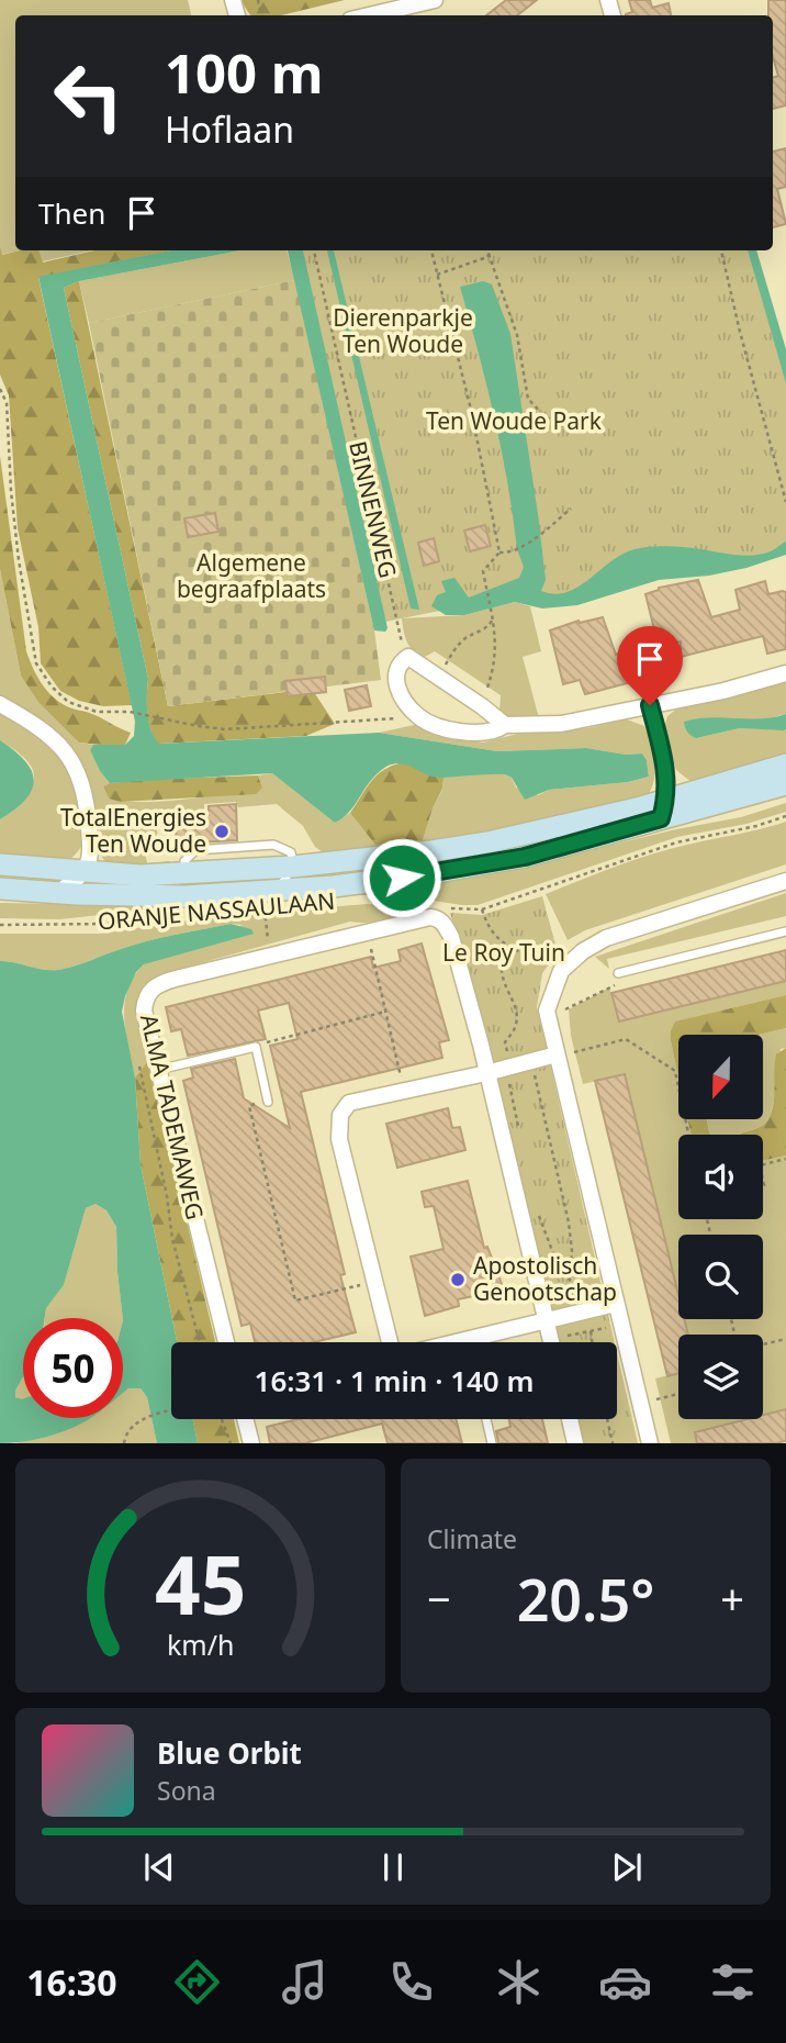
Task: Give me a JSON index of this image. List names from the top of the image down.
{
  "streets": {
    "main road": ["ORANJE NASSAULAAN"],
    "street": ["ALMA TADEMAWEG"],
    "path": ["BINNENWEG"]
  },
  "parks": [
    "Dierenparkje Ten Woude",
    "Ten Woude Park",
    "Algemene begraafplaats",
    "Le Roy Tuin"
  ],
  "places": ["TotalEnergies Ten Woude", "Apostolisch Genootschap"],
  "north": "bottom",
  "page": {
    "turn": ["100 m", "Hoflaan"],
    "then": "Then",
    "limit": "50",
    "trip": "16:31 · 1 min · 140 m",
    "tile": "Climate",
    "heat": ["−", "20.5°", "+"],
    "song": ["Blue Orbit", "Sona"],
    "tabs": "16:30",
    "gauge": ["45", "km/h"]
  }
}
